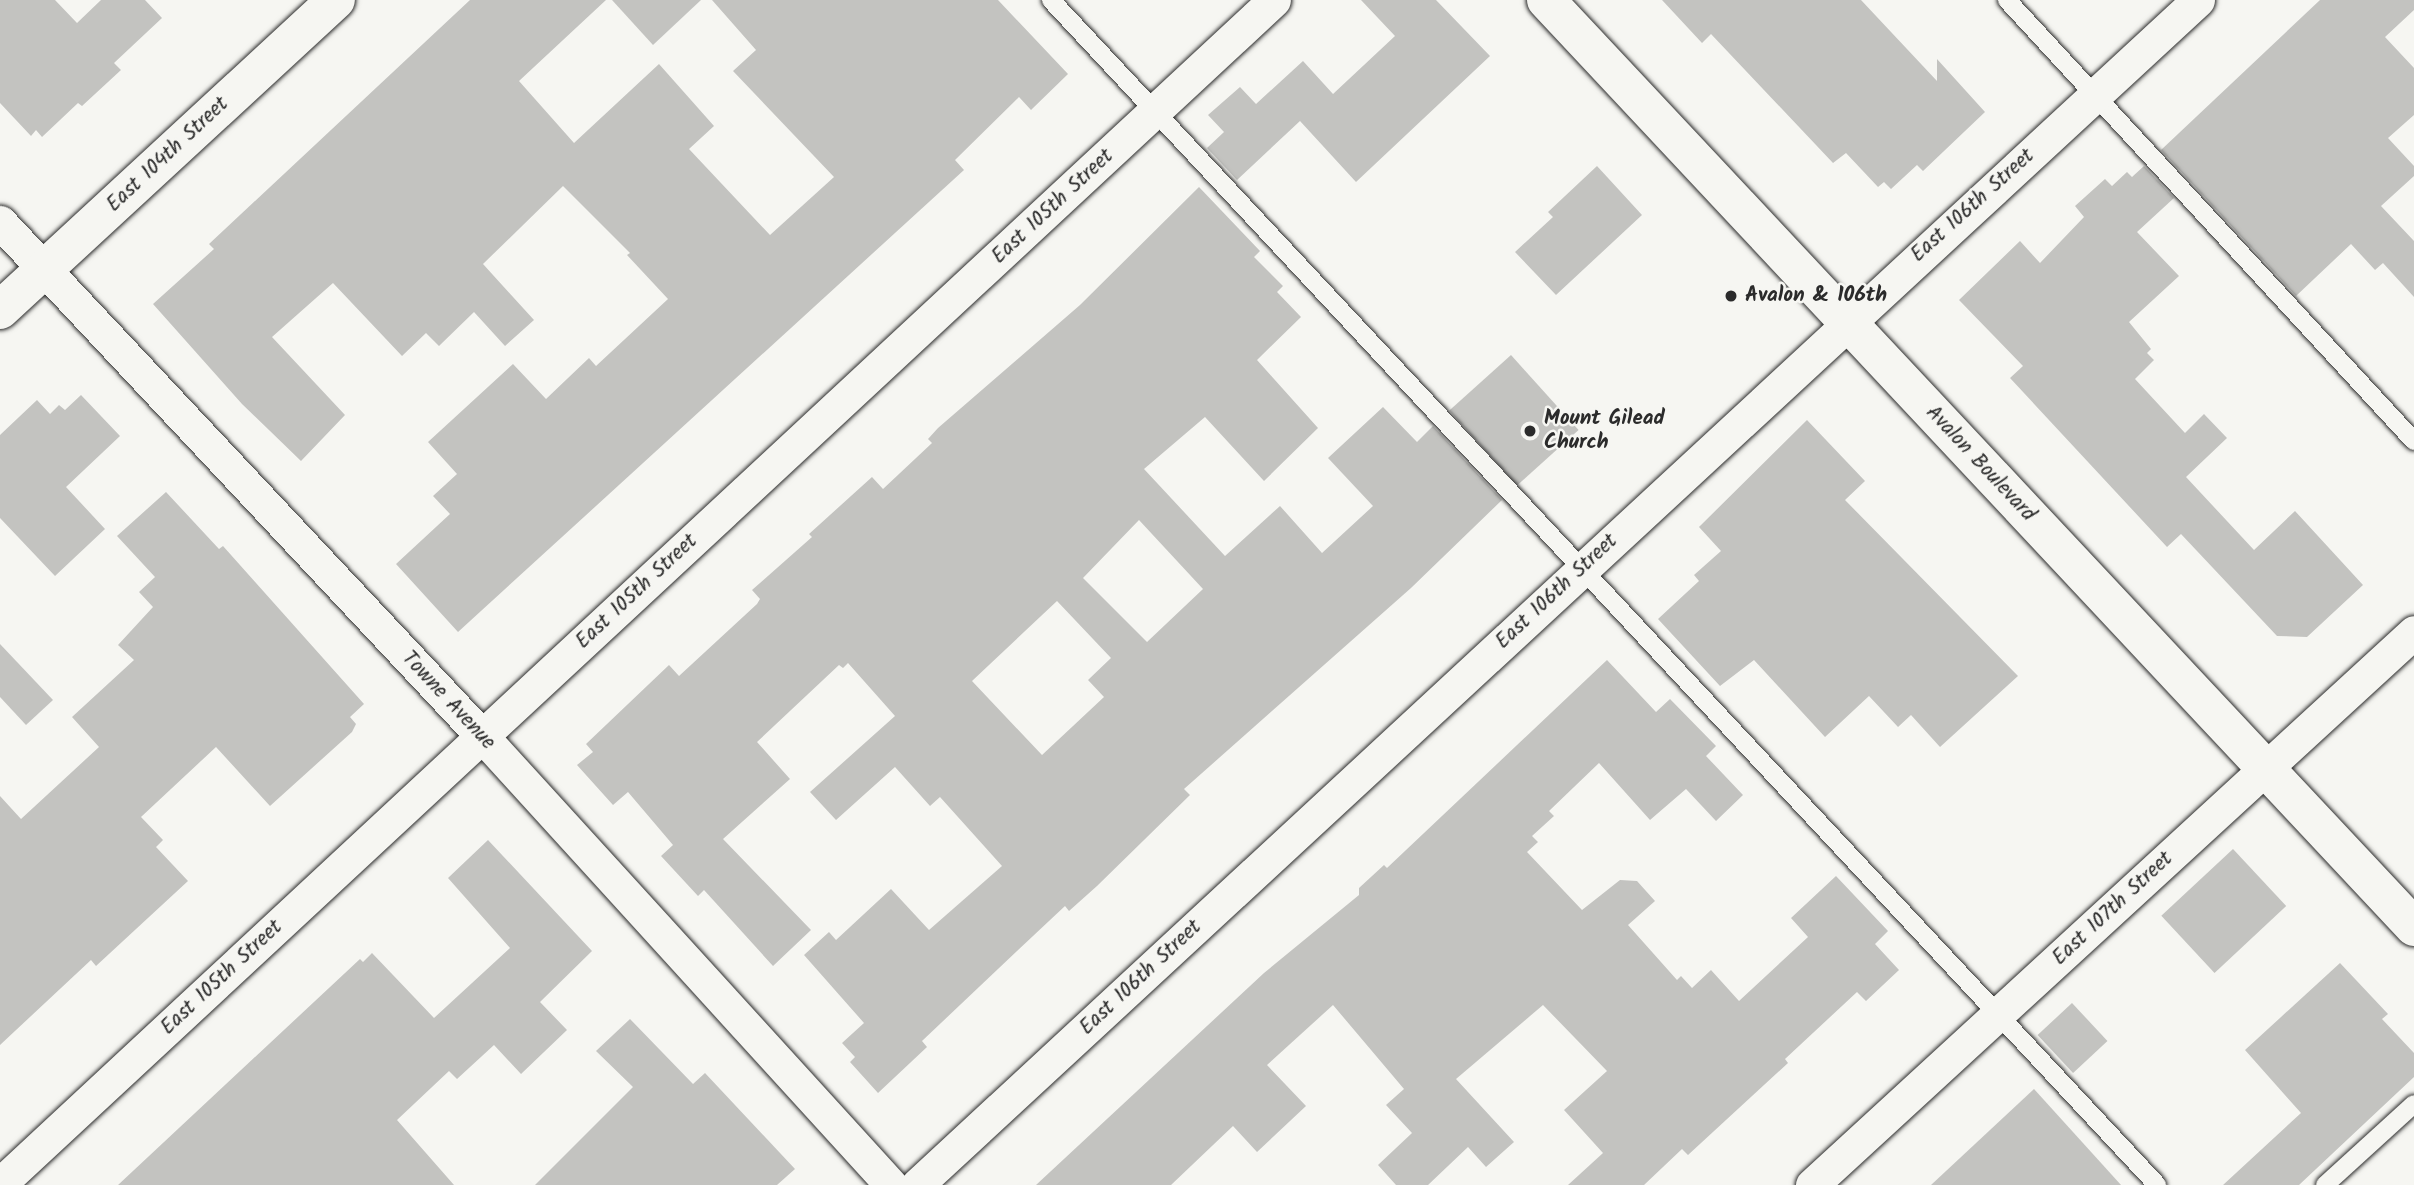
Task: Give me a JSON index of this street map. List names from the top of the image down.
{
  "streets": {
    "main road": ["East 104th Street", "Avalon Boulevard"],
    "street": [
      "East 106th Street",
      "East 105th Street",
      "Towne Avenue",
      "East 107th Street"
    ]
  },
  "crossings": [
    ["East 104th Street", "Towne Avenue"],
    ["East 106th Street", "Avalon Boulevard"],
    ["East 105th Street", "Towne Avenue"],
    ["Avalon Boulevard", "East 107th Street"]
  ],
  "places": ["Avalon & 106th", "Mount Gilead Church"]
}
